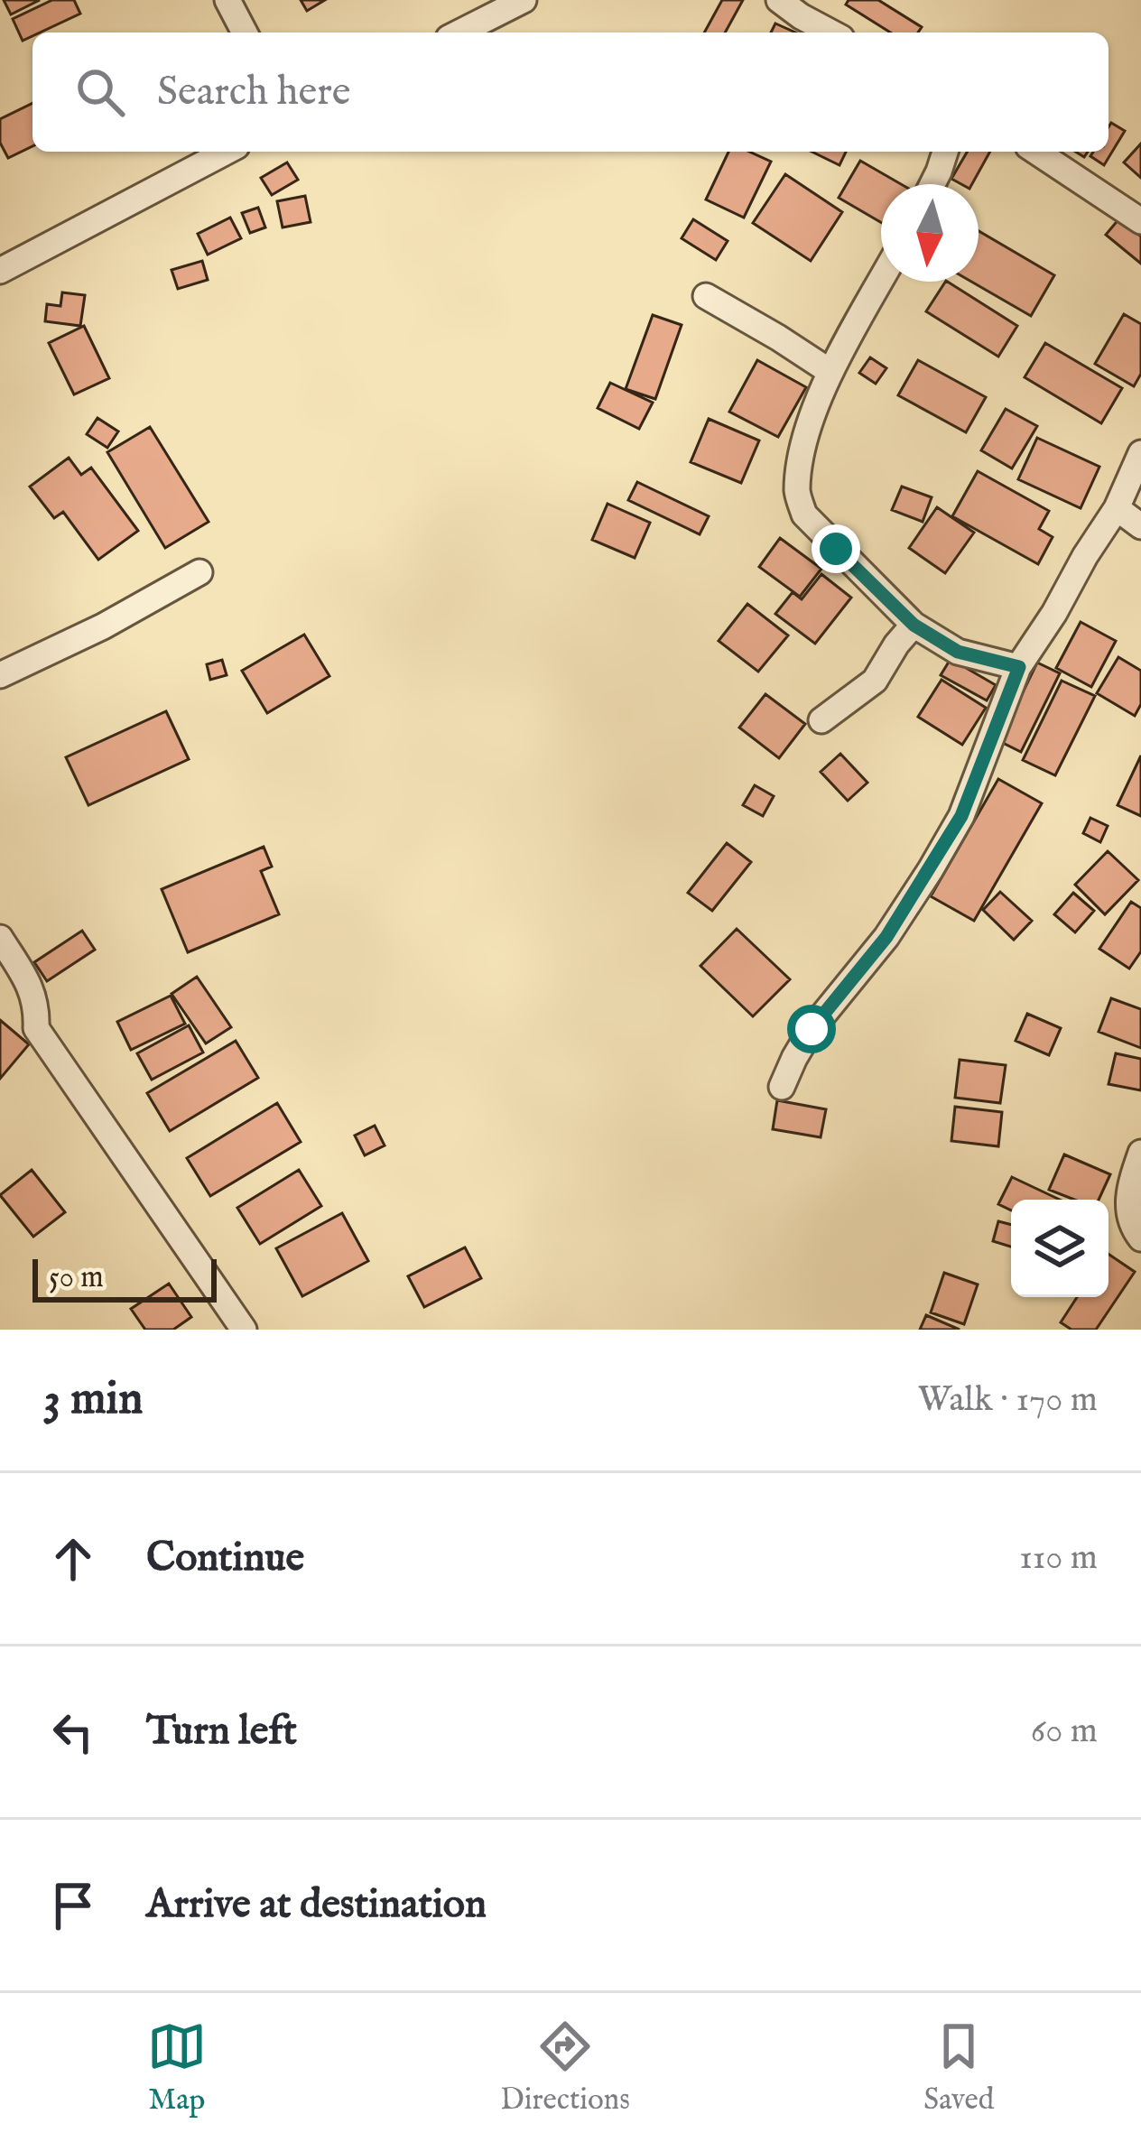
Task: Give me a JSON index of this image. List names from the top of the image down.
{
  "scale_bar": "50 m",
  "north": "bottom",
  "page": {
    "search": "Search here",
    "scale": "50 m",
    "heading": ["3 min", "Walk · 170 m"],
    "list": [
      ["Continue", "110 m"],
      ["Turn left", "60 m"],
      "Arrive at destination"
    ],
    "nav": ["Map", "Directions", "Saved"]
  }
}
